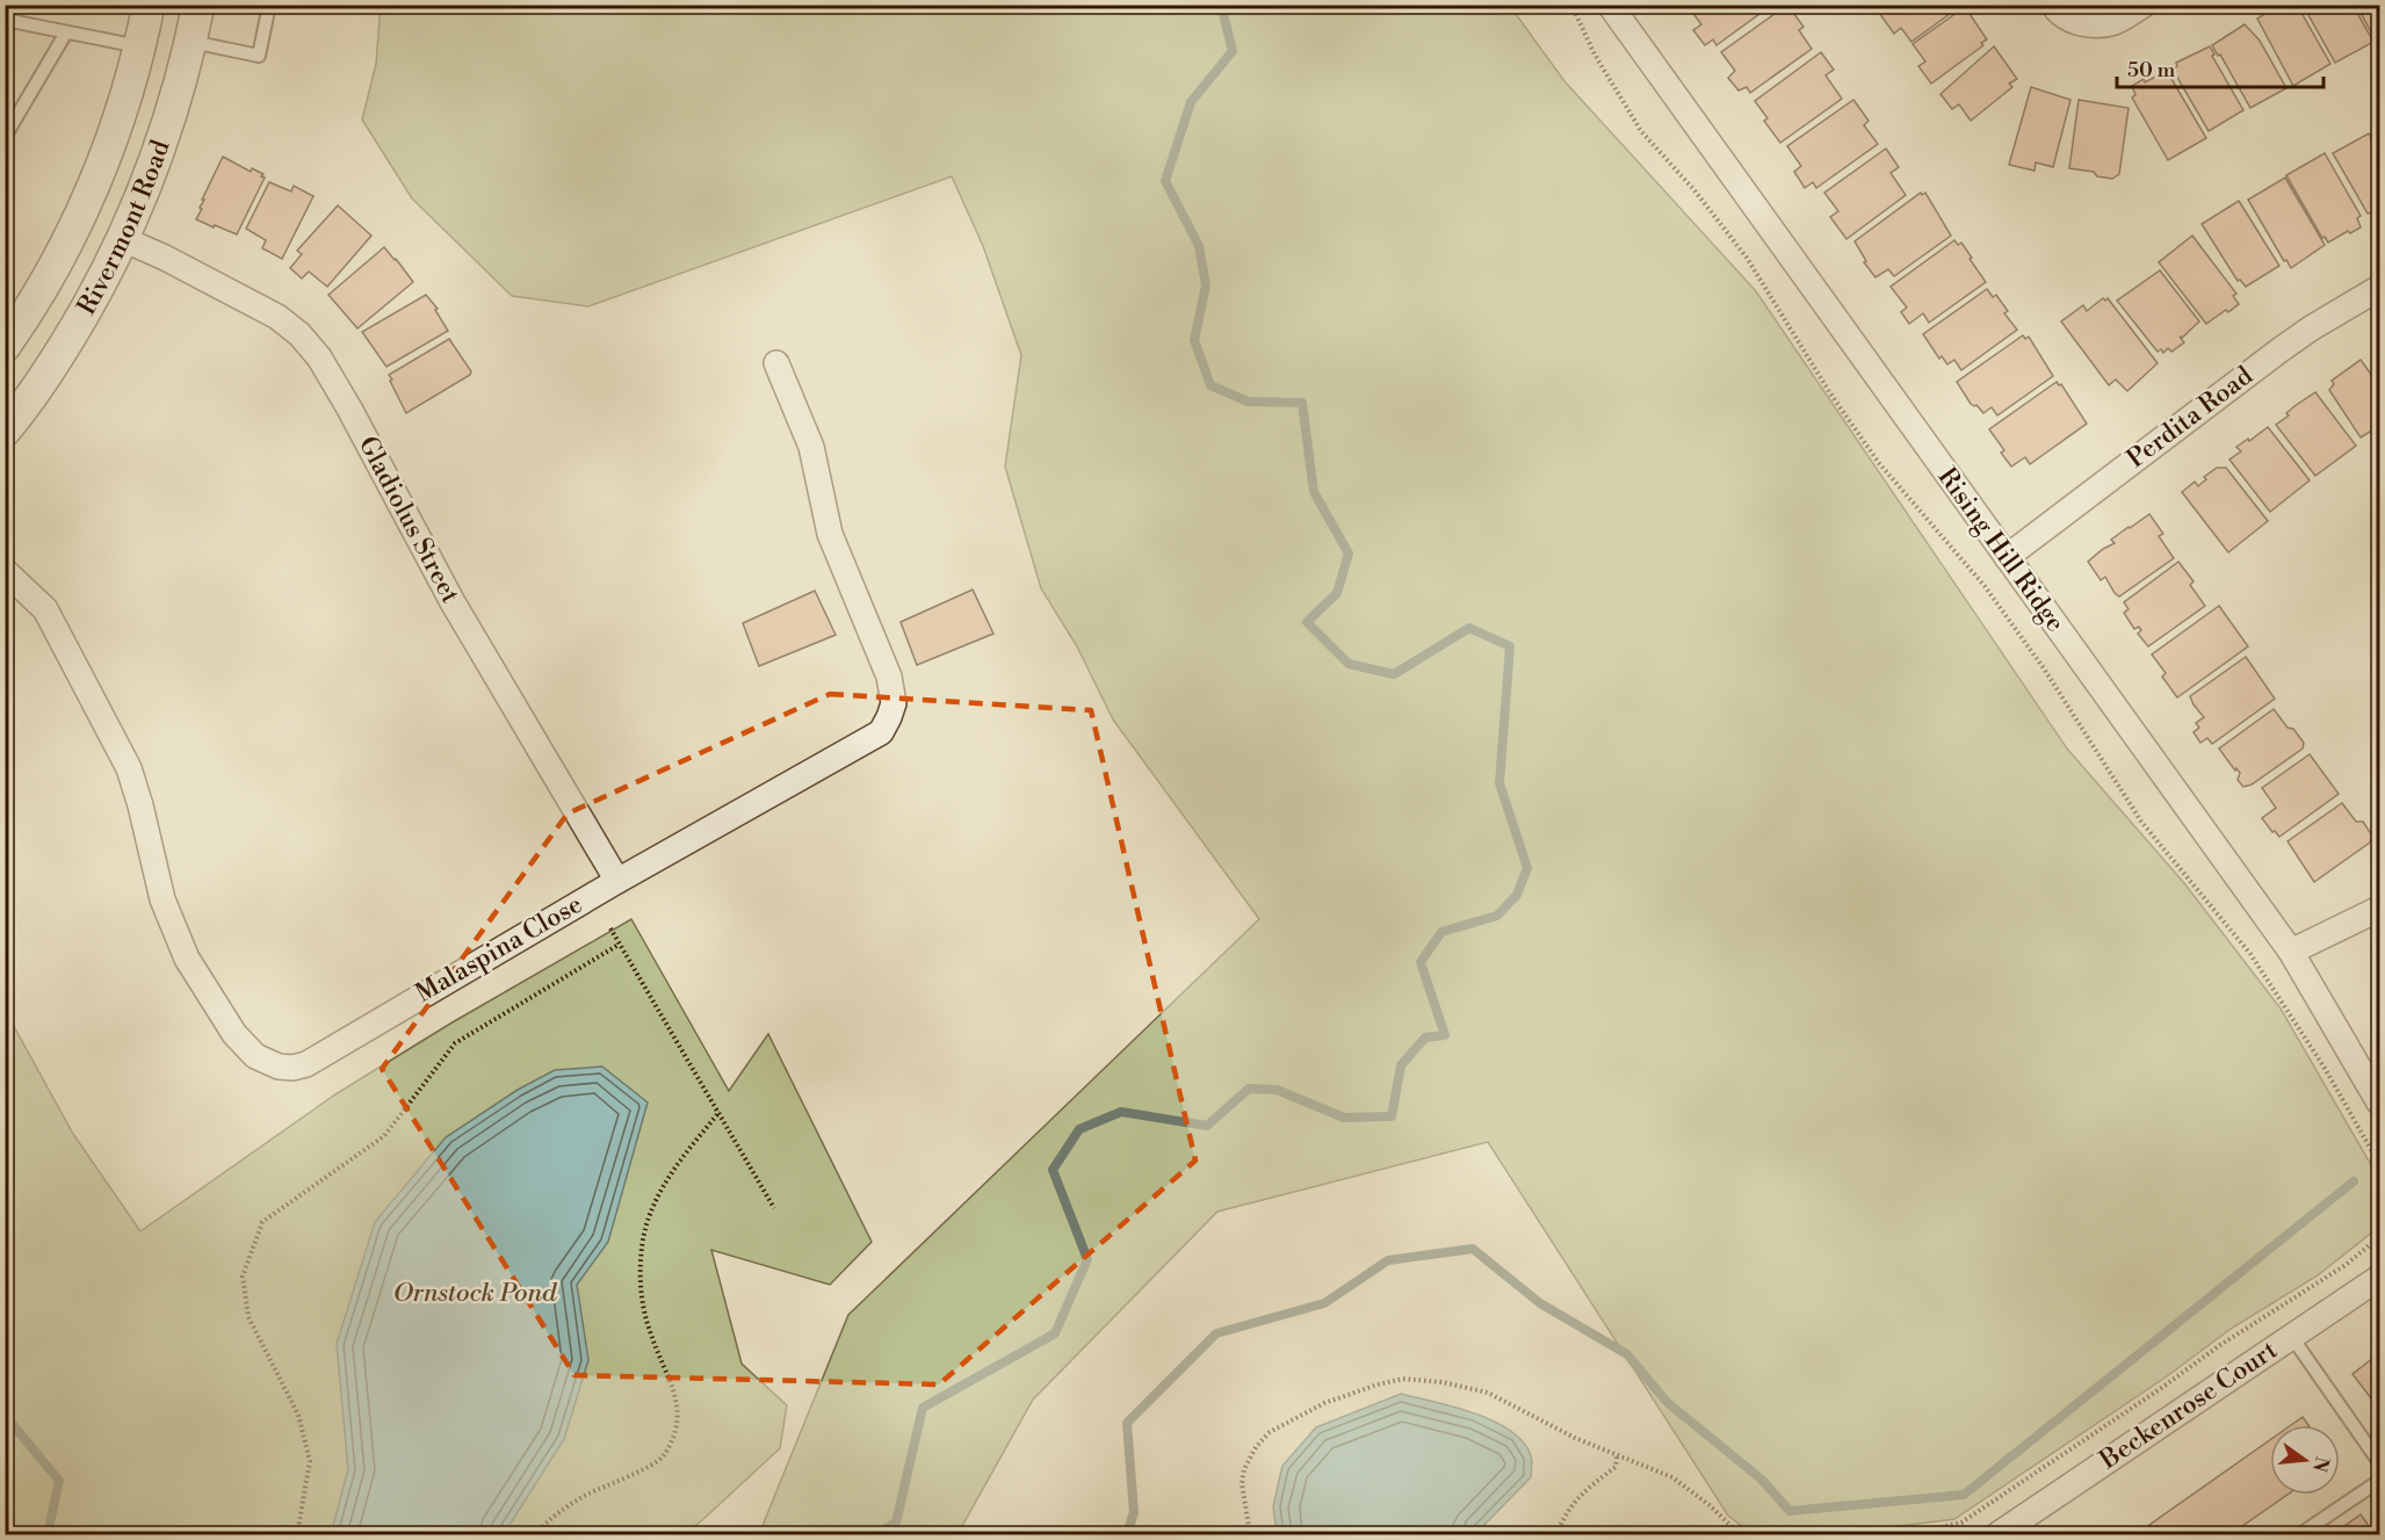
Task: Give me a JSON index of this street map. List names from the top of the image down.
{
  "streets": {
    "street": [
      "Rivermont Road",
      "Perdita Road",
      "Gladiolus Street",
      "Rising Hill Ridge",
      "Malaspina Close",
      "Beckenrose Court"
    ]
  },
  "crossings": [
    ["Rivermont Road", "Gladiolus Street"],
    ["Perdita Road", "Rising Hill Ridge"],
    ["Gladiolus Street", "Malaspina Close"]
  ],
  "parks": ["Ornstock Pond"],
  "scale_bar": "50 m",
  "north": "right"
}
